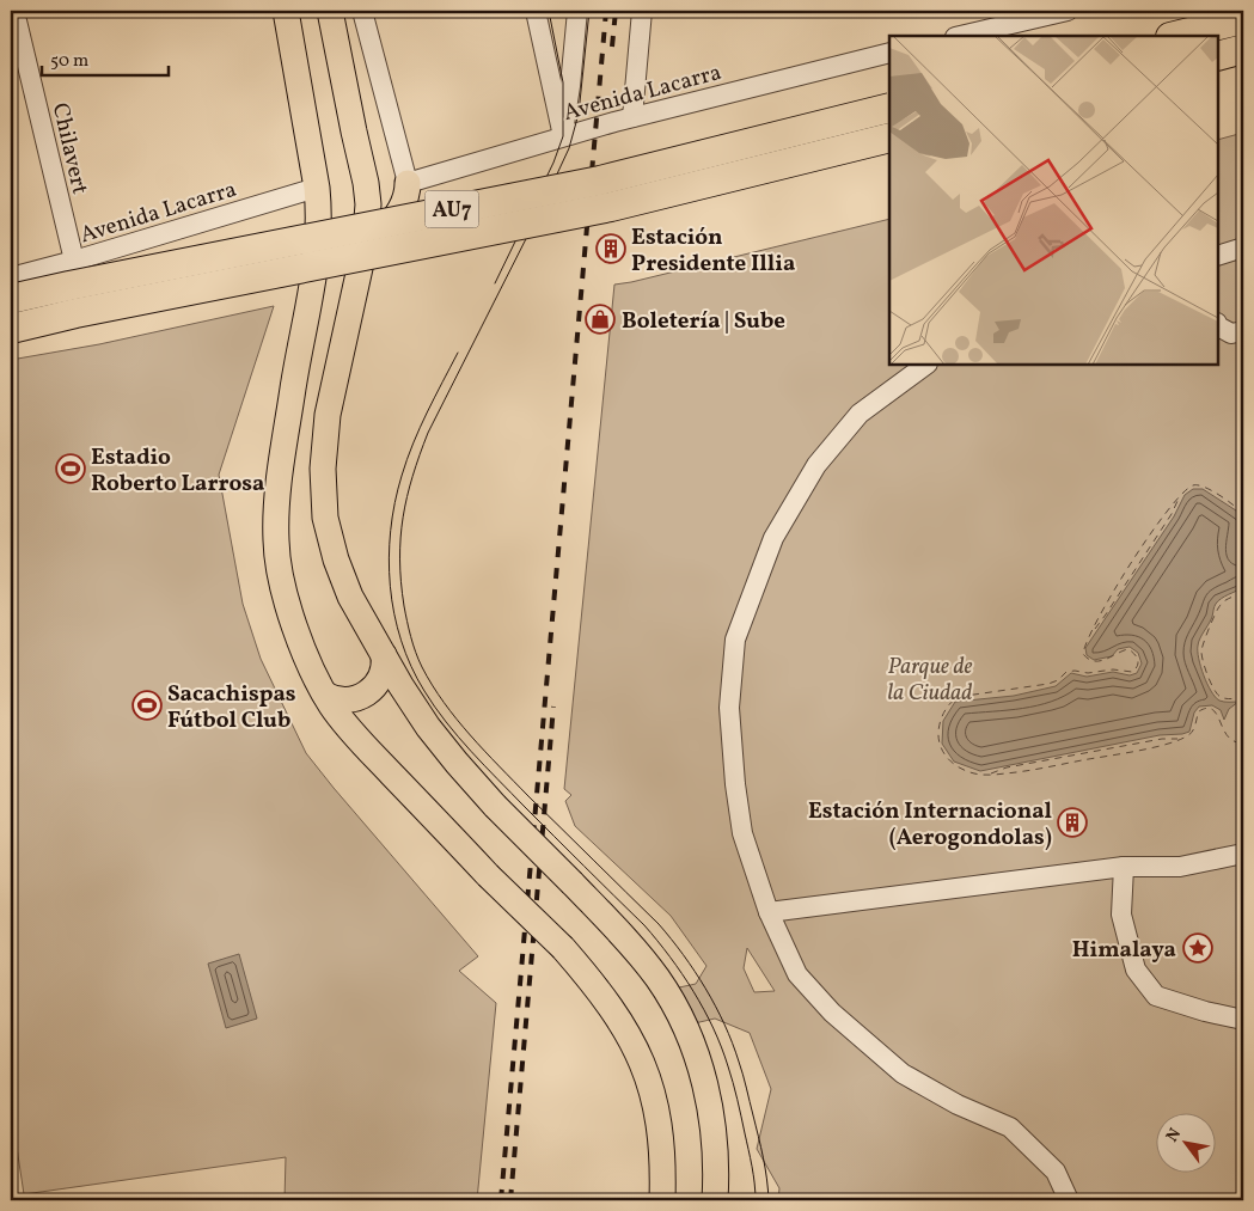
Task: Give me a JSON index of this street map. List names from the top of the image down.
{
  "streets": {
    "highway": ["AU7"],
    "street": ["Avenida Lacarra", "Chilavert"]
  },
  "crossings": [
    ["Avenida Lacarra", "Chilavert"]
  ],
  "parks": ["Parque de la Ciudad"],
  "places": {
    "building": ["Estación Presidente Illia", "Estación Internacional (Aerogondolas)"],
    "shop": ["Boletería | Sube"],
    "sports": ["Estadio Roberto Larrosa", "Sacachispas Fútbol Club"],
    "place": ["Himalaya"]
  },
  "scale_bar": "50 m",
  "north": "top left"
}
